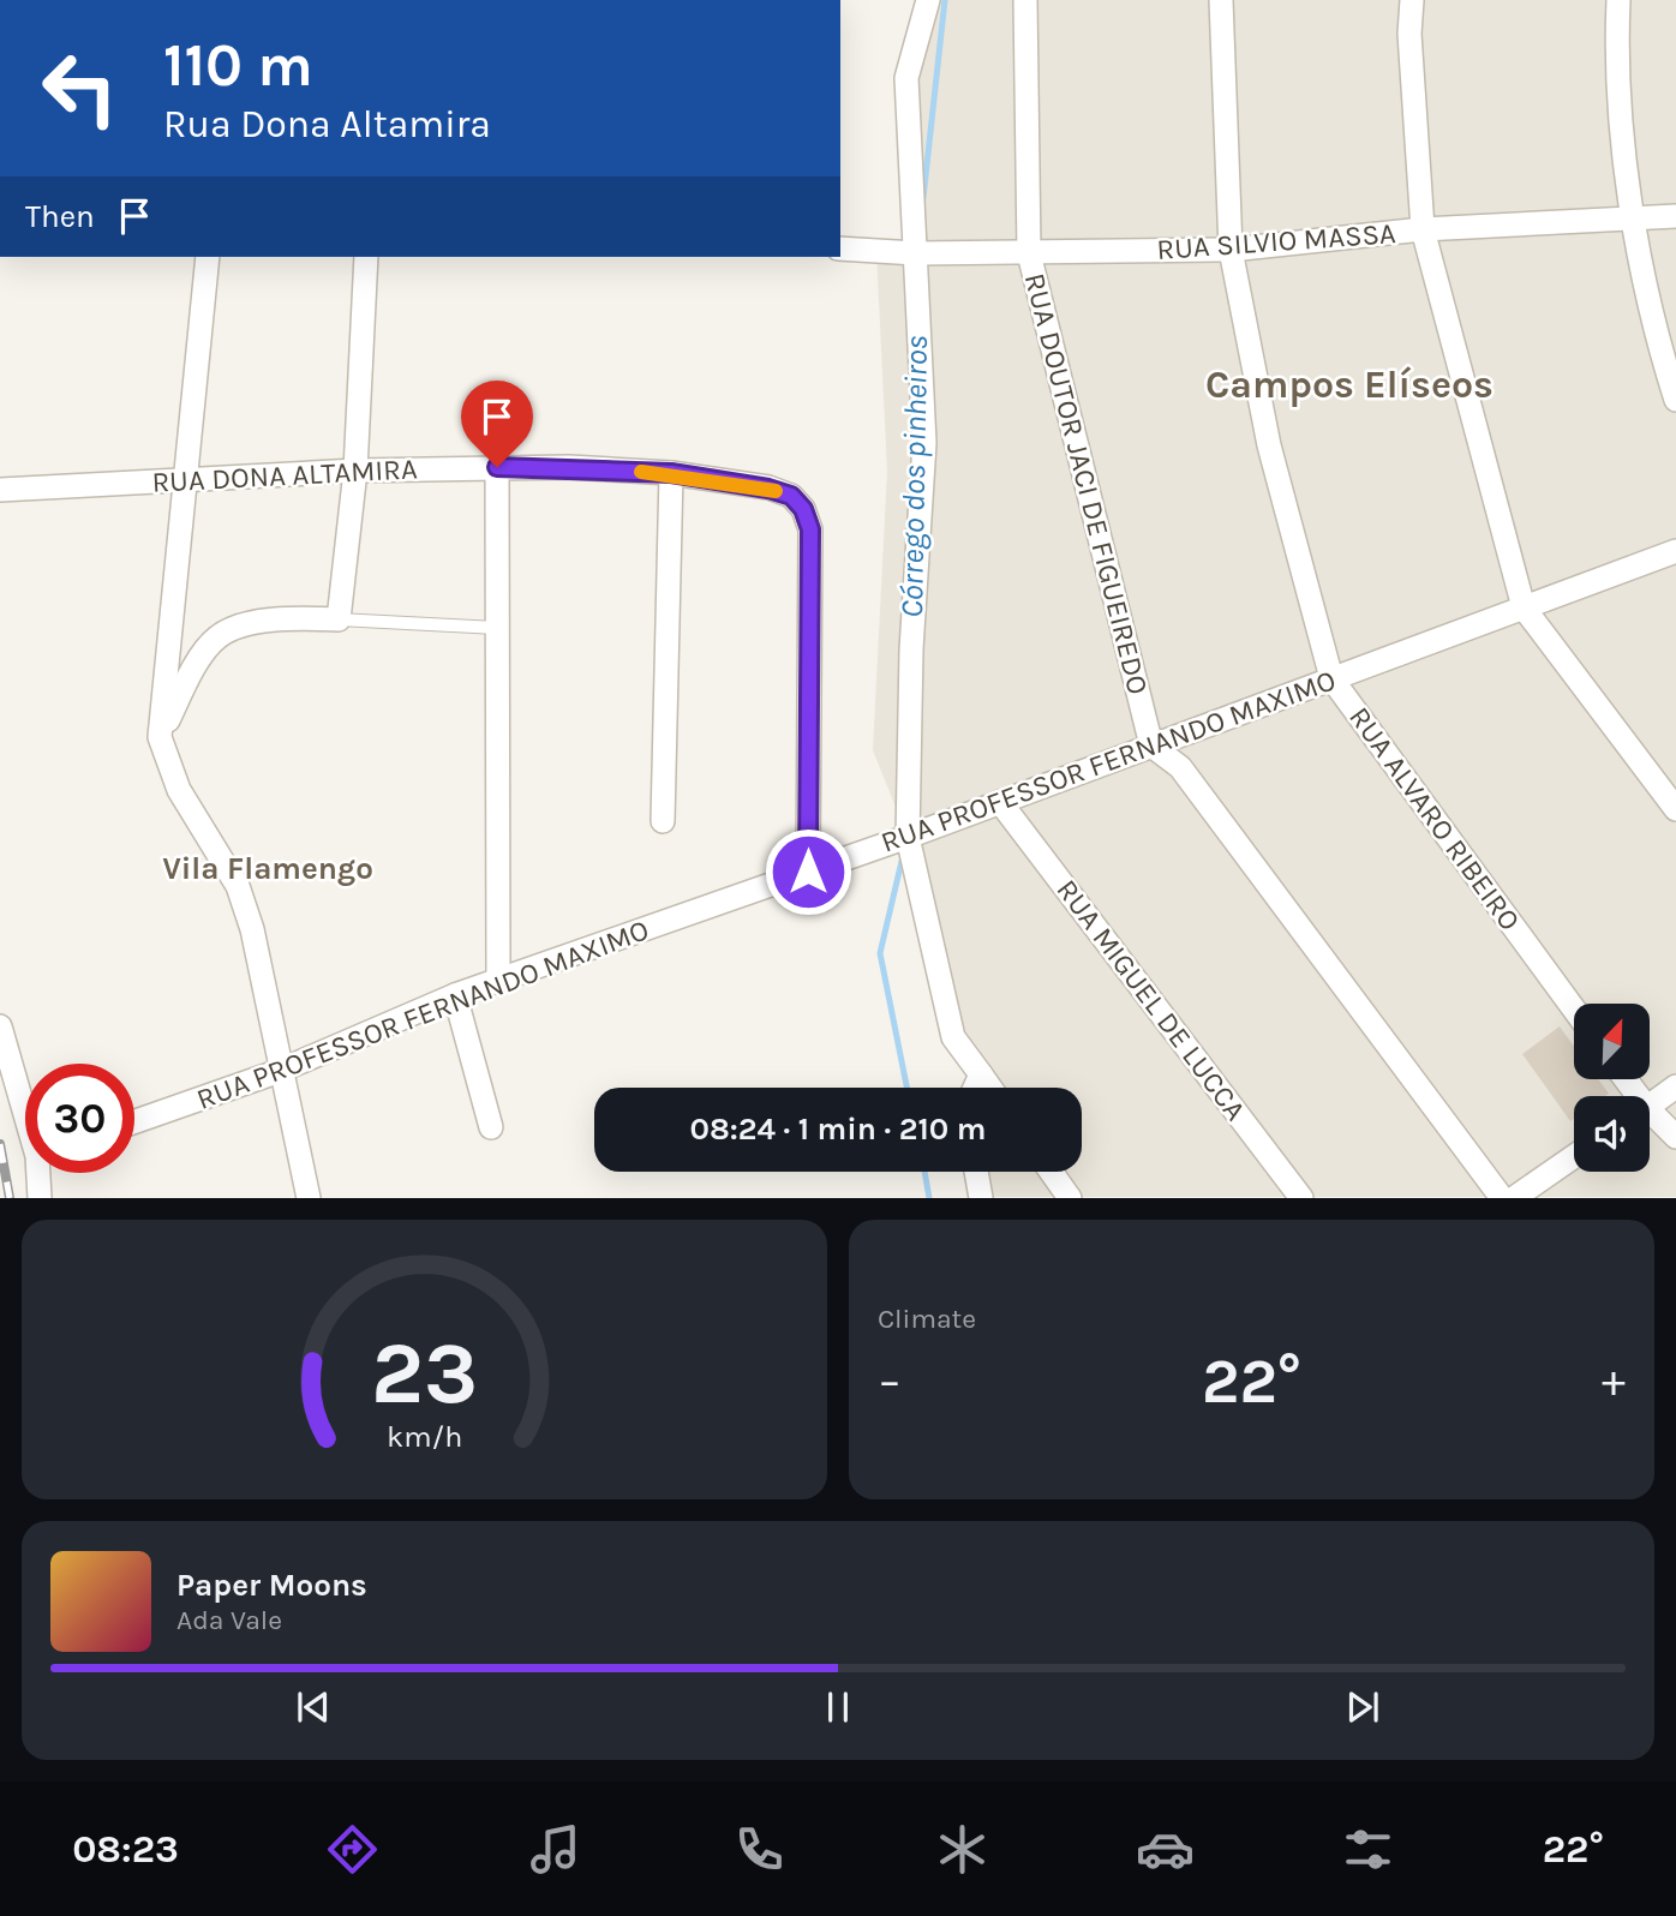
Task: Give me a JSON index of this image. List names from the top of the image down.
{
  "streets": {
    "street": [
      "RUA SILVIO MASSA",
      "RUA DONA ALTAMIRA",
      "RUA DOUTOR JACI DE FIGUEIREDO",
      "RUA PROFESSOR FERNANDO MAXIMO",
      "RUA ALVARO RIBEIRO",
      "RUA MIGUEL DE LUCCA"
    ]
  },
  "crossings": [
    ["RUA SILVIO MASSA", "RUA DOUTOR JACI DE FIGUEIREDO"],
    ["RUA SILVIO MASSA", "RUA ALVARO RIBEIRO"],
    ["RUA DONA ALTAMIRA", "RUA PROFESSOR FERNANDO MAXIMO"],
    ["RUA DOUTOR JACI DE FIGUEIREDO", "RUA PROFESSOR FERNANDO MAXIMO"],
    ["RUA PROFESSOR FERNANDO MAXIMO", "RUA ALVARO RIBEIRO"],
    ["RUA PROFESSOR FERNANDO MAXIMO", "RUA MIGUEL DE LUCCA"]
  ],
  "districts": ["Campos Elíseos", "Vila Flamengo"],
  "water": ["Córrego dos pinheiros"],
  "north": "top right",
  "page": {
    "turn": ["110 m", "Rua Dona Altamira"],
    "then": "Then",
    "limit": "30",
    "trip": "08:24 · 1 min · 210 m",
    "tile": "Climate",
    "heat": ["−", "22°", "+"],
    "song": ["Paper Moons", "Ada Vale"],
    "tabs": ["08:23", "22°"],
    "gauge": ["23", "km/h"]
  }
}
